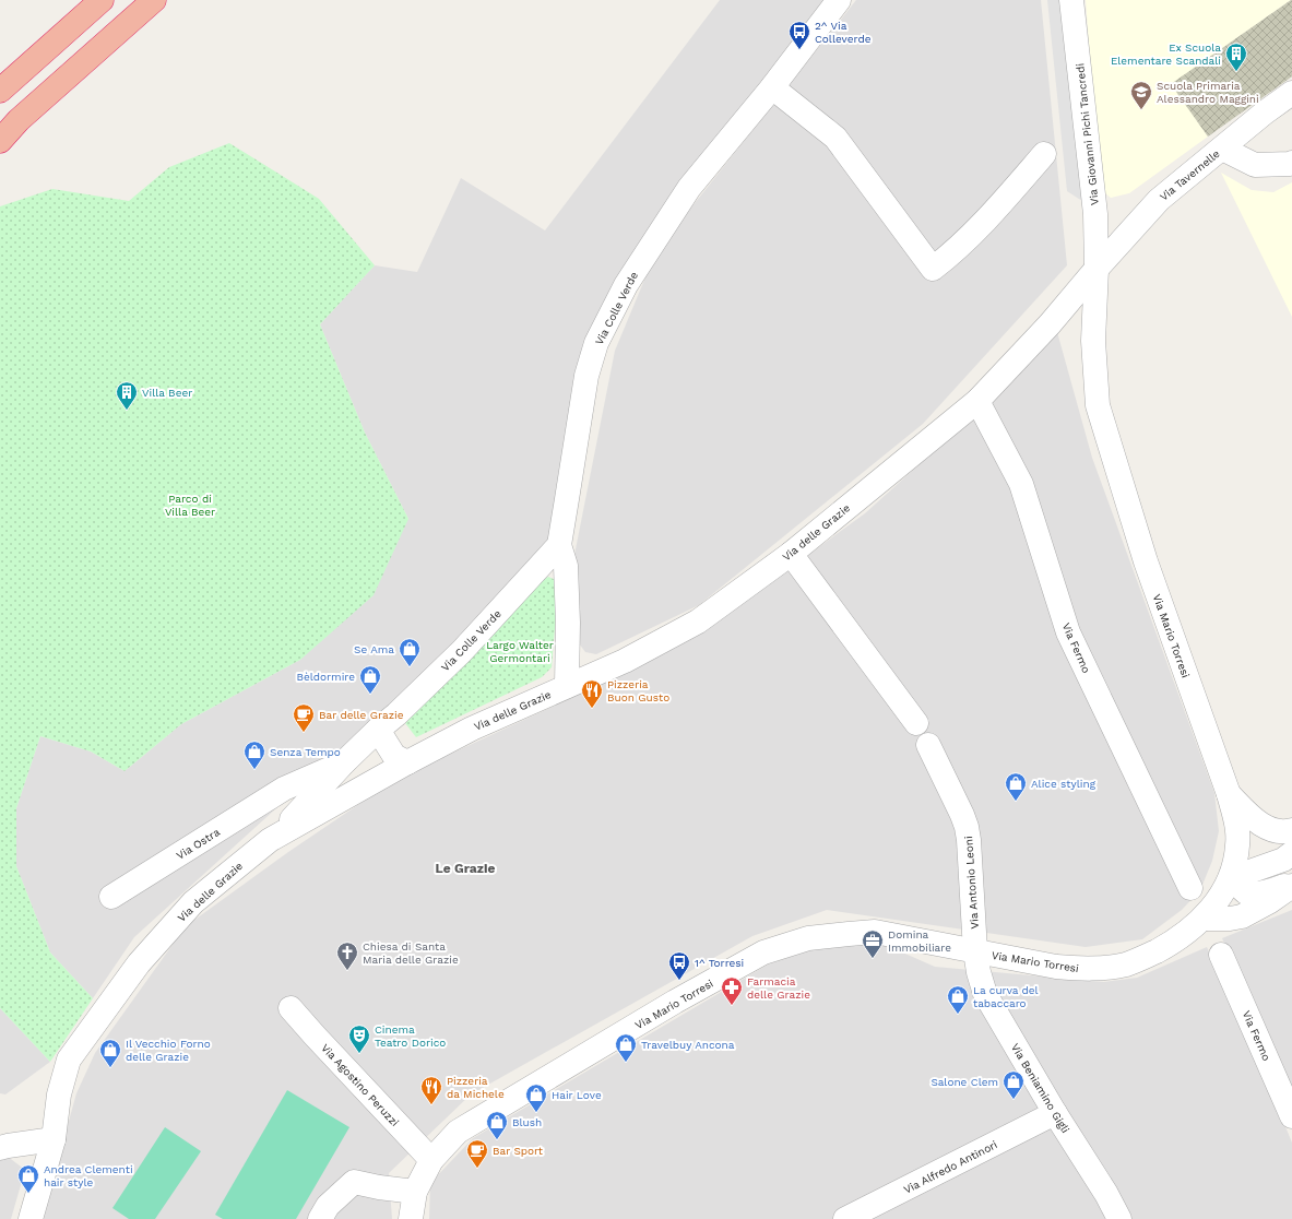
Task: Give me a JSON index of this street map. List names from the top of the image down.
{
  "streets": {
    "street": [
      "Via Giovanni Pichi Tancredi",
      "Via Tavernelle",
      "Via Colle Verde",
      "Via delle Grazie",
      "Via Mario Torresi",
      "Via Fermo",
      "Via Ostra",
      "Via Antonio Leoni",
      "Via Agostino Peruzzi",
      "Via Beniamino Gigli",
      "Via Alfredo Antinori"
    ]
  },
  "crossings": [
    ["Via Giovanni Pichi Tancredi", "Via Tavernelle"],
    ["Via Giovanni Pichi Tancredi", "Via delle Grazie"],
    ["Via Giovanni Pichi Tancredi", "Via Mario Torresi"],
    ["Via Tavernelle", "Via delle Grazie"],
    ["Via Tavernelle", "Via Mario Torresi"],
    ["Via Colle Verde", "Via delle Grazie"],
    ["Via Colle Verde", "Via Ostra"],
    ["Via delle Grazie", "Via Mario Torresi"],
    ["Via delle Grazie", "Via Fermo"],
    ["Via Mario Torresi", "Via Antonio Leoni"],
    ["Via Mario Torresi", "Via Agostino Peruzzi"],
    ["Via Mario Torresi", "Via Beniamino Gigli"],
    ["Via Antonio Leoni", "Via Beniamino Gigli"],
    ["Via Beniamino Gigli", "Via Alfredo Antinori"]
  ],
  "districts": ["Le Grazie"],
  "parks": ["Parco di Villa Beer", "Largo Walter Germontari"],
  "places": {
    "bus stop": ["2^ Via Colleverde", "1^ Torresi"],
    "building": ["Ex Scuola Elementare Scandali", "Villa Beer"],
    "school or university": ["Scuola Primaria Alessandro Maggini"],
    "shop": [
      "Se Ama",
      "Bèldormire",
      "Senza Tempo",
      "Alice styling",
      "La curva del tabaccaro",
      "Travelbuy Ancona",
      "Il Vecchio Forno delle Grazie",
      "Salone Clem",
      "Hair Love",
      "Blush",
      "Andrea Clementi hair style"
    ],
    "restaurant": ["Pizzeria Buon Gusto", "Pizzeria da Michele"],
    "cafe": ["Bar delle Grazie", "Bar Sport"],
    "office": ["Domina Immobiliare"],
    "church": ["Chiesa di Santa Maria delle Grazie"],
    "pharmacy": ["Farmacia delle Grazie"],
    "theatre": ["Cinema Teatro Dorico"]
  }
}
